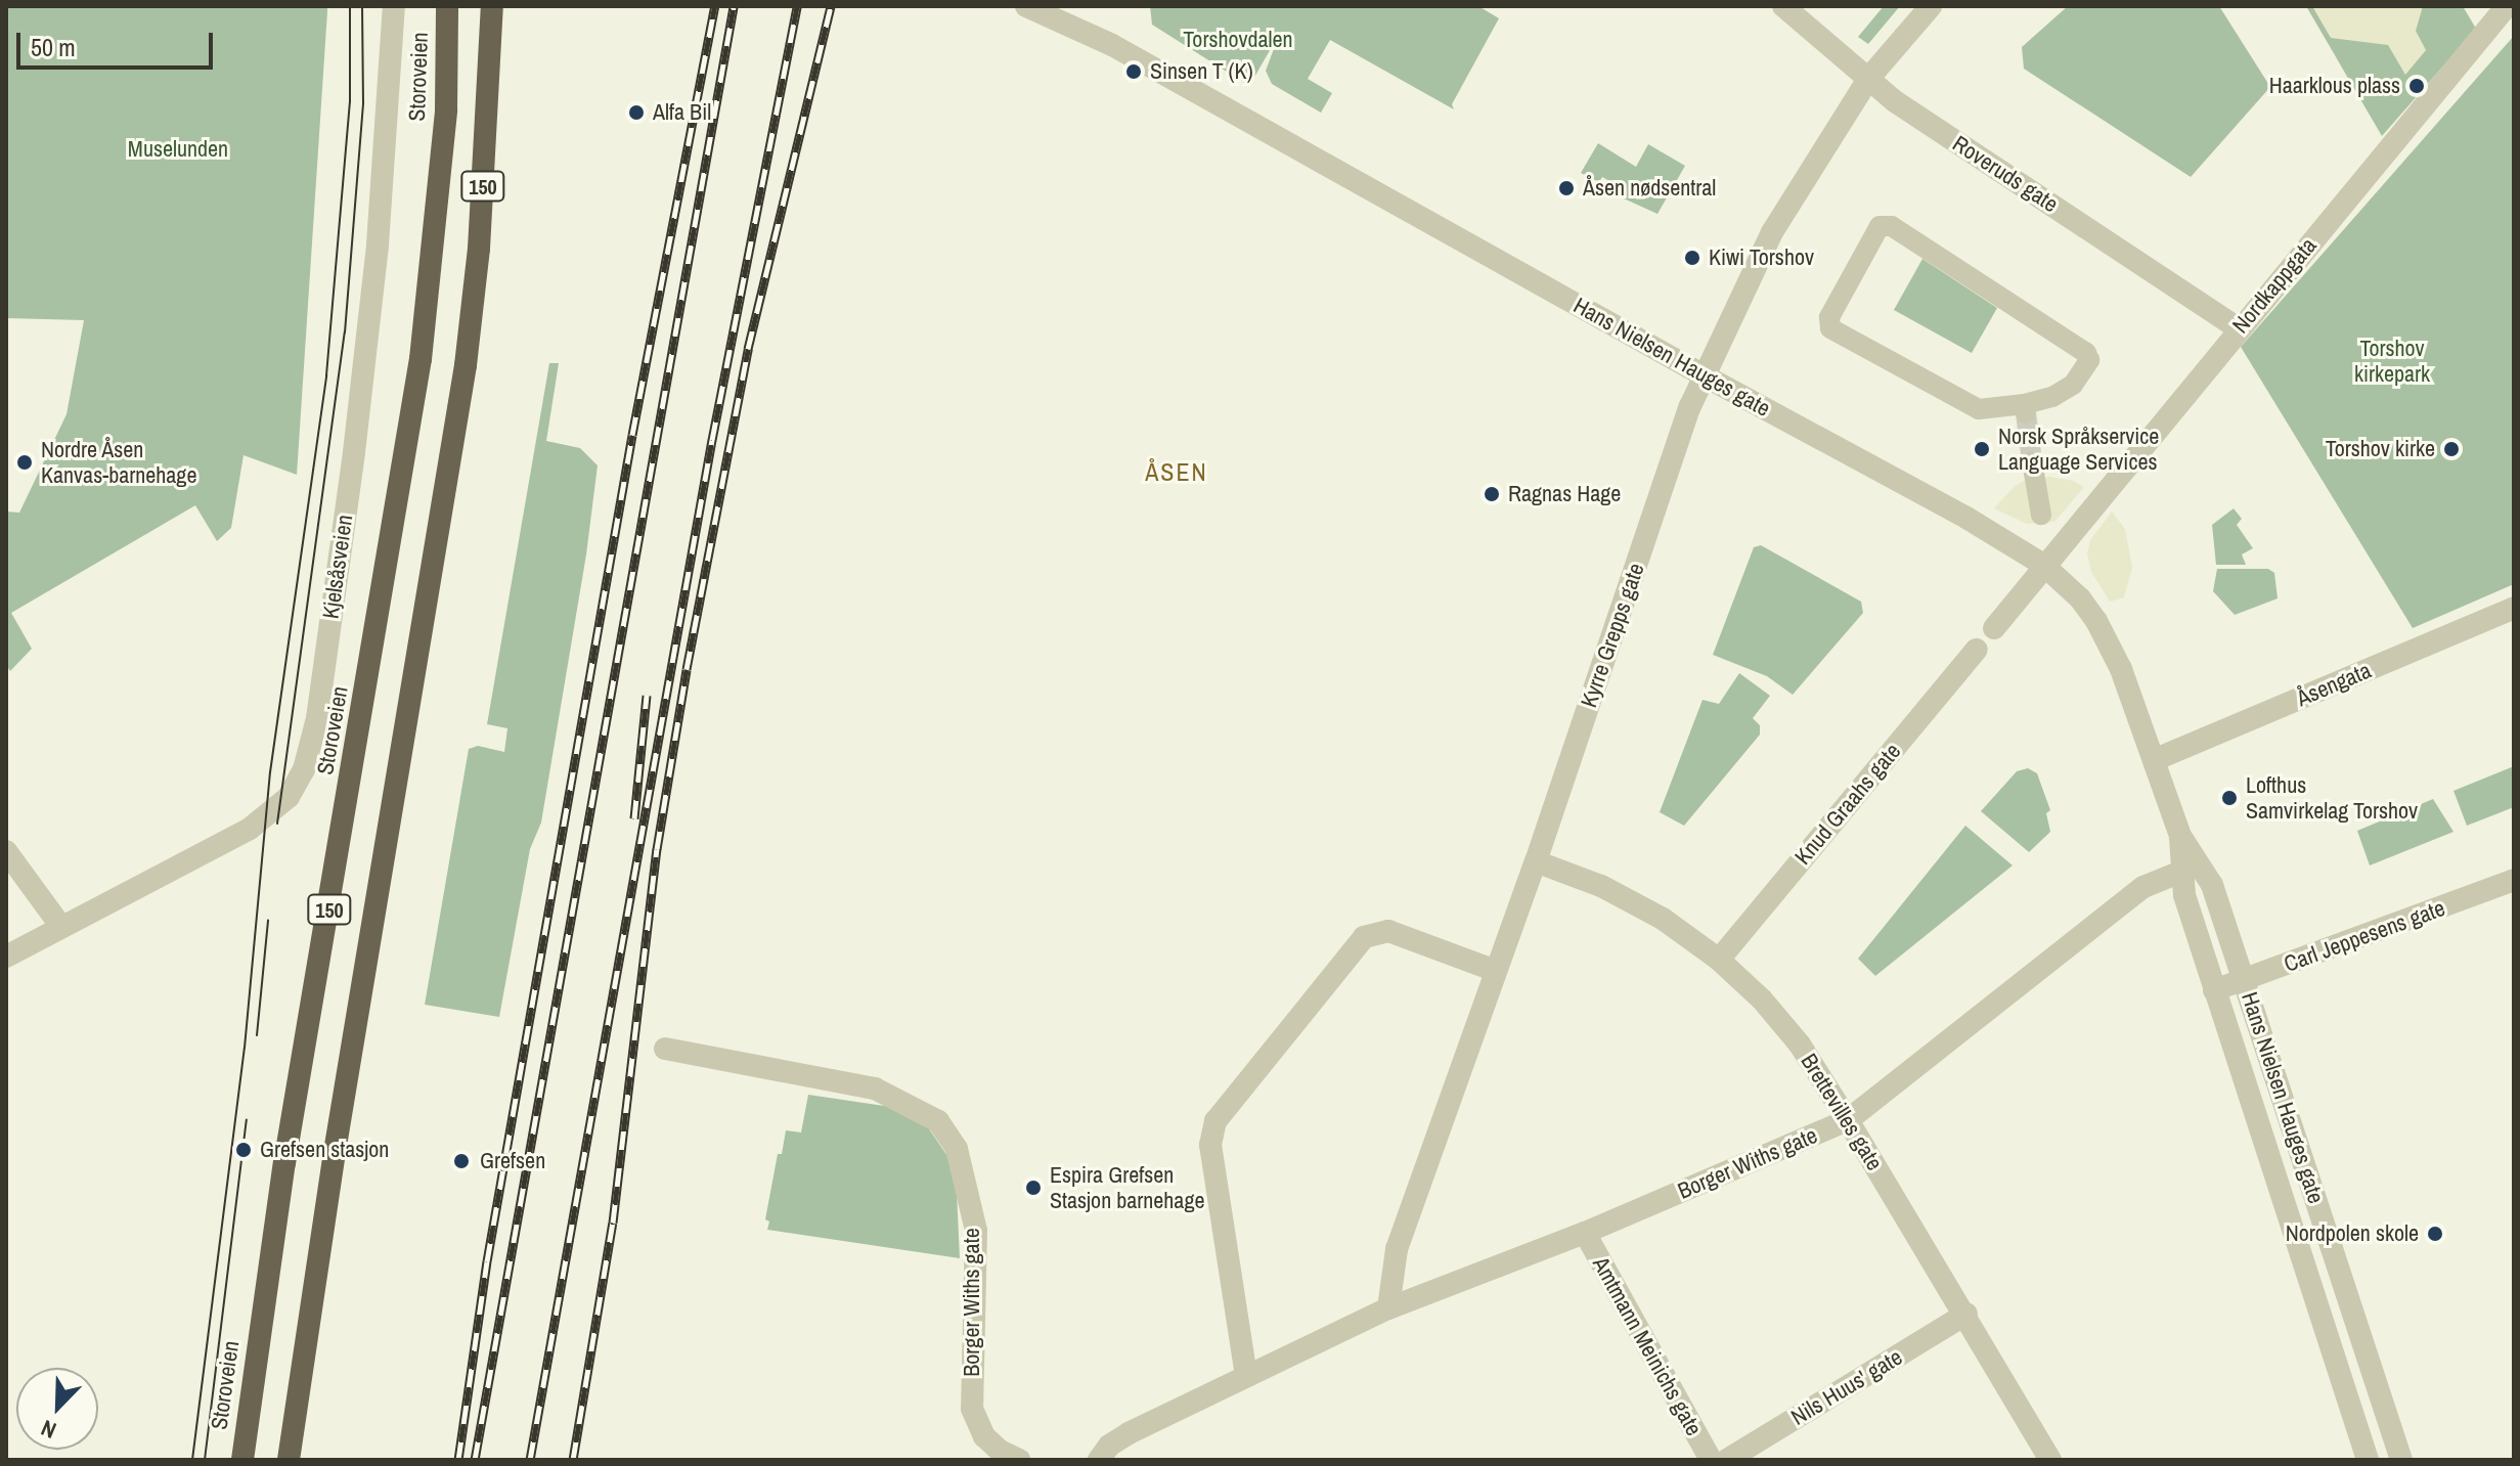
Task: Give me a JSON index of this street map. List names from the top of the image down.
{
  "streets": {
    "highway": ["Storoveien", "150"],
    "street": [
      "Roveruds gate",
      "Nordkappgata",
      "Hans Nielsen Hauges gate",
      "Kjelsåsveien",
      "Kyrre Grepps gate",
      "Åsengata",
      "Knud Graahs gate",
      "Carl Jeppesens gate",
      "Brettevilles gate",
      "Borger Withs gate",
      "Amtmann Meinichs gate",
      "Nils Huus' gate"
    ]
  },
  "crossings": [
    ["Roveruds gate", "Nordkappgata"],
    ["Roveruds gate", "Kyrre Grepps gate"],
    ["Nordkappgata", "Hans Nielsen Hauges gate"],
    ["Hans Nielsen Hauges gate", "Kyrre Grepps gate"],
    ["Hans Nielsen Hauges gate", "Åsengata"],
    ["Hans Nielsen Hauges gate", "Carl Jeppesens gate"],
    ["Hans Nielsen Hauges gate", "Borger Withs gate"],
    ["Kyrre Grepps gate", "Brettevilles gate"],
    ["Kyrre Grepps gate", "Borger Withs gate"],
    ["Knud Graahs gate", "Brettevilles gate"],
    ["Brettevilles gate", "Borger Withs gate"],
    ["Brettevilles gate", "Nils Huus' gate"],
    ["Borger Withs gate", "Amtmann Meinichs gate"]
  ],
  "districts": ["ÅSEN"],
  "parks": ["Torshovdalen", "Muselunden", "Torshov kirkepark"],
  "places": [
    "Sinsen T (K)",
    "Haarklous plass",
    "Alfa Bil",
    "Åsen nødsentral",
    "Kiwi Torshov",
    "Norsk Språkservice Language Services",
    "Torshov kirke",
    "Nordre Åsen Kanvas-barnehage",
    "Ragnas Hage",
    "Lofthus Samvirkelag Torshov",
    "Grefsen stasjon",
    "Grefsen",
    "Espira Grefsen Stasjon barnehage",
    "Nordpolen skole"
  ],
  "scale_bar": "50 m",
  "north": "bottom left"
}
